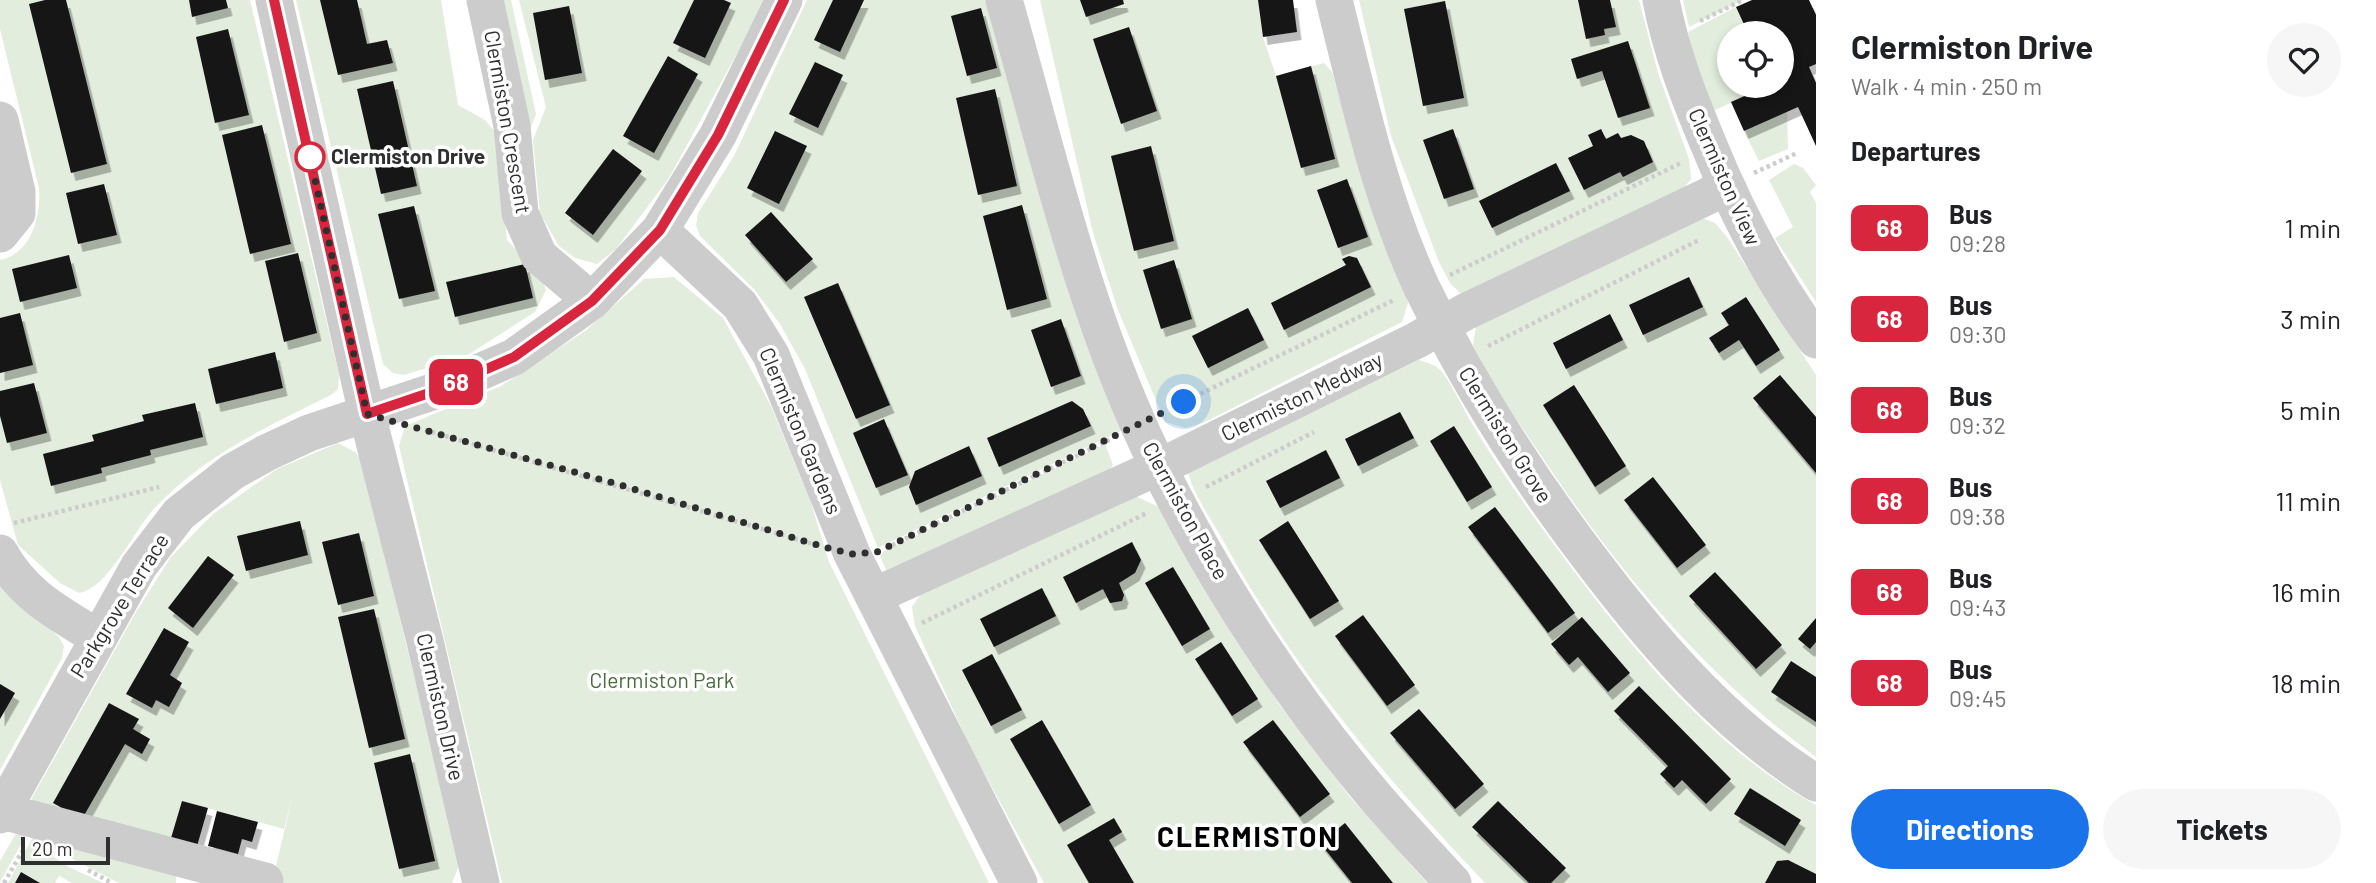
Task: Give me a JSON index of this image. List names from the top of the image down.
{
  "streets": {
    "street": [
      "Clermiston Crescent",
      "Clermiston View",
      "Clermiston Medway",
      "Clermiston Gardens",
      "Clermiston Grove",
      "Clermiston Place",
      "Parkgrove Terrace",
      "Clermiston Drive"
    ]
  },
  "crossings": [
    ["Clermiston View", "Clermiston Medway"],
    ["Clermiston Medway", "Clermiston Gardens"],
    ["Clermiston Medway", "Clermiston Grove"],
    ["Clermiston Medway", "Clermiston Place"],
    ["Parkgrove Terrace", "Clermiston Drive"]
  ],
  "districts": ["CLERMISTON"],
  "parks": ["Clermiston Park"],
  "places": ["Clermiston Drive"],
  "lines": ["bus line 68"],
  "scale_bar": "20 m",
  "page": {
    "on_map": "68",
    "heading": [
      ["Clermiston Drive", "Walk · 4 min · 250 m"],
      "Departures"
    ],
    "list": [
      {
        "mark": "68",
        "name": "Bus",
        "note": "09:28",
        "value": "1 min"
      },
      {
        "mark": "68",
        "name": "Bus",
        "note": "09:30",
        "value": "3 min"
      },
      {
        "mark": "68",
        "name": "Bus",
        "note": "09:32",
        "value": "5 min"
      },
      {
        "mark": "68",
        "name": "Bus",
        "note": "09:38",
        "value": "11 min"
      },
      {
        "mark": "68",
        "name": "Bus",
        "note": "09:43",
        "value": "16 min"
      },
      {
        "mark": "68",
        "name": "Bus",
        "note": "09:45",
        "value": "18 min"
      }
    ],
    "buttons": ["Directions", "Tickets"],
    "scale": "20 m"
  }
}
